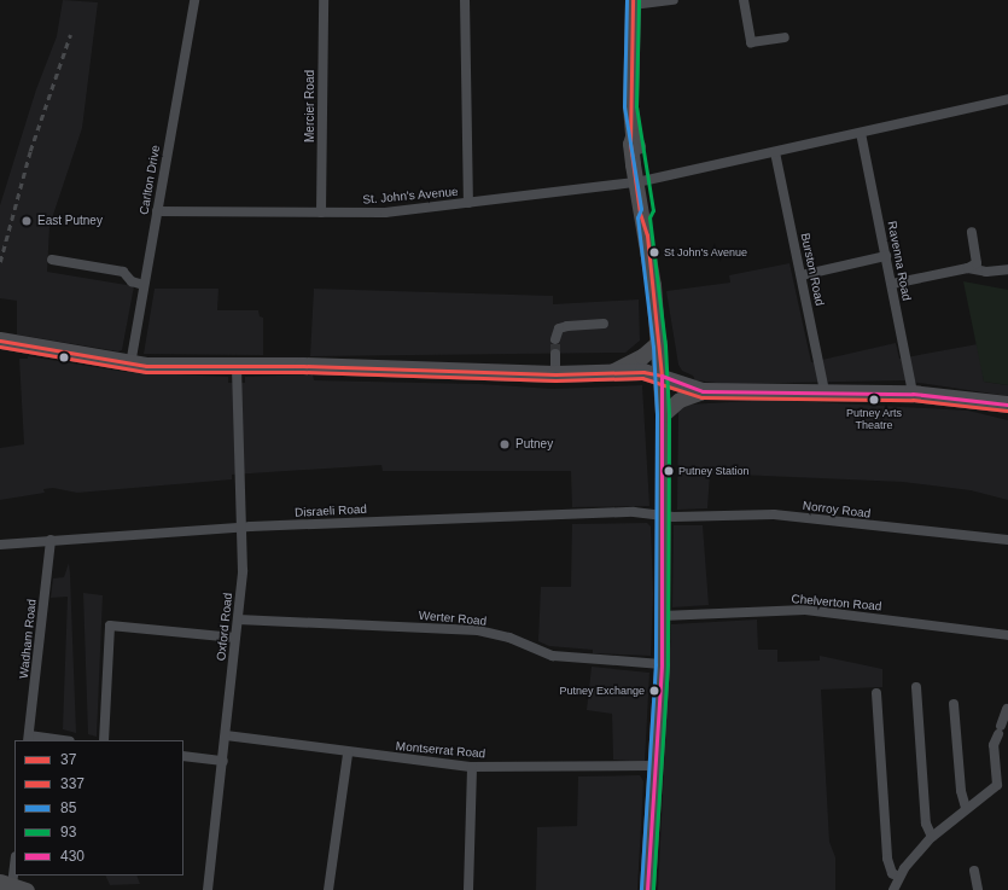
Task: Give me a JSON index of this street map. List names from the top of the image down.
{
  "streets": {
    "street": [
      "Mercier Road",
      "Carlton Drive",
      "St. John's Avenue",
      "Ravenna Road",
      "Burston Road",
      "Norroy Road",
      "Disraeli Road",
      "Chelverton Road",
      "Werter Road",
      "Oxford Road",
      "Wadham Road",
      "Montserrat Road"
    ]
  },
  "crossings": [
    ["Mercier Road", "St. John's Avenue"],
    ["Carlton Drive", "St. John's Avenue"],
    ["Norroy Road", "Disraeli Road"],
    ["Disraeli Road", "Oxford Road"],
    ["Disraeli Road", "Wadham Road"],
    ["Werter Road", "Oxford Road"],
    ["Oxford Road", "Montserrat Road"]
  ],
  "places": [
    "East Putney",
    "St John's Avenue",
    "Putney Arts Theatre",
    "Putney",
    "Putney Station",
    "Putney Exchange"
  ],
  "lines": [
    "transit line 37",
    "transit line 85",
    "transit line 93",
    "transit line 337",
    "transit line 430"
  ],
  "legend": [
    "37",
    "337",
    "85",
    "93",
    "430"
  ]
}
